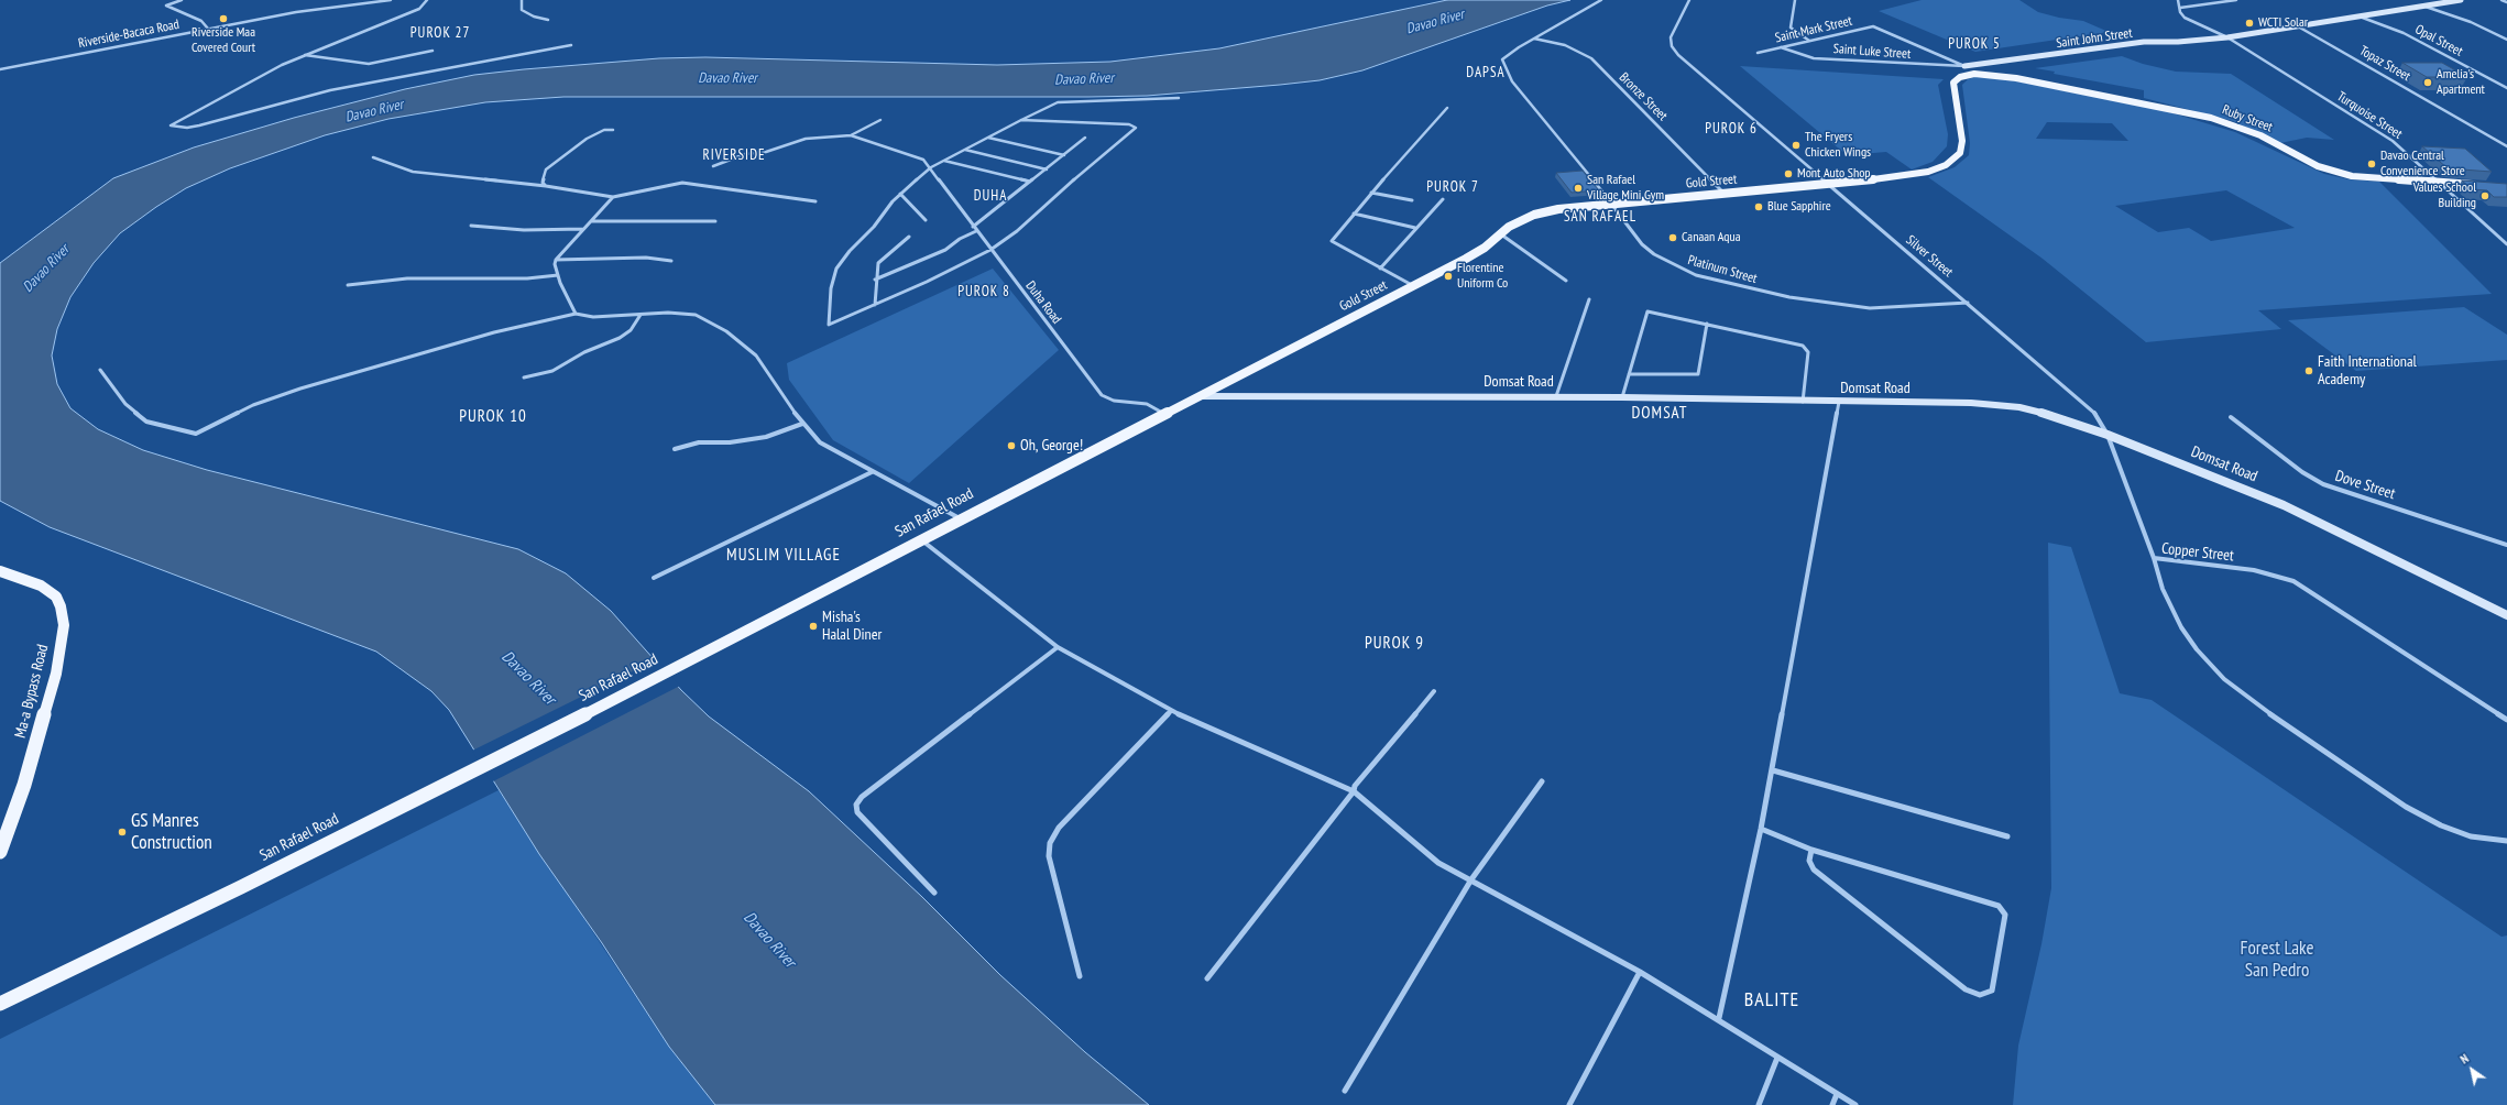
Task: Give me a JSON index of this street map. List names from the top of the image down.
{
  "streets": {
    "main road": [
      "Ruby Street",
      "Gold Street",
      "San Rafael Road",
      "Ma-a Bypass Road"
    ],
    "street": [
      "Saint Mark Street",
      "Riverside-Bacaca Road",
      "Saint John Street",
      "Opal Street",
      "Saint Luke Street",
      "Topaz Street",
      "Bronze Street",
      "Turquoise Street",
      "Silver Street",
      "Platinum Street",
      "Duha Road",
      "Domsat Road",
      "Dove Street",
      "Copper Street"
    ]
  },
  "crossings": [
    ["Saint Mark Street", "Saint John Street"],
    ["Saint Mark Street", "Saint Luke Street"],
    ["Saint John Street", "Opal Street"],
    ["Saint John Street", "Saint Luke Street"],
    ["Saint John Street", "Topaz Street"],
    ["Saint John Street", "Turquoise Street"],
    ["Bronze Street", "Gold Street"],
    ["Bronze Street", "Platinum Street"],
    ["Turquoise Street", "Ruby Street"],
    ["Ruby Street", "Gold Street"],
    ["Gold Street", "Silver Street"],
    ["Gold Street", "Platinum Street"],
    ["Gold Street", "Domsat Road"],
    ["Gold Street", "San Rafael Road"],
    ["Silver Street", "Platinum Street"],
    ["Silver Street", "Domsat Road"],
    ["Silver Street", "Copper Street"],
    ["Duha Road", "San Rafael Road"],
    ["Domsat Road", "San Rafael Road"]
  ],
  "districts": [
    "PUROK 27",
    "PUROK 5",
    "DAPSA",
    "PUROK 6",
    "RIVERSIDE",
    "PUROK 7",
    "DUHA",
    "SAN RAFAEL",
    "PUROK 8",
    "DOMSAT",
    "PUROK 10",
    "MUSLIM VILLAGE",
    "PUROK 9",
    "BALITE"
  ],
  "water": ["Davao River"],
  "parks": ["Forest Lake San Pedro"],
  "places": [
    "Riverside Maa Covered Court",
    "WCTI Solar",
    "Amelia's Apartment",
    "The Fryers Chicken Wings",
    "Davao Central Convenience Store",
    "Mont Auto Shop",
    "San Rafael Village Mini Gym",
    "Values School Building",
    "Blue Sapphire",
    "Canaan Aqua",
    "Florentine Uniform Co",
    "Faith International Academy",
    "Oh, George!",
    "Misha's Halal Diner",
    "GS Manres Construction"
  ],
  "north": "top left"
}
